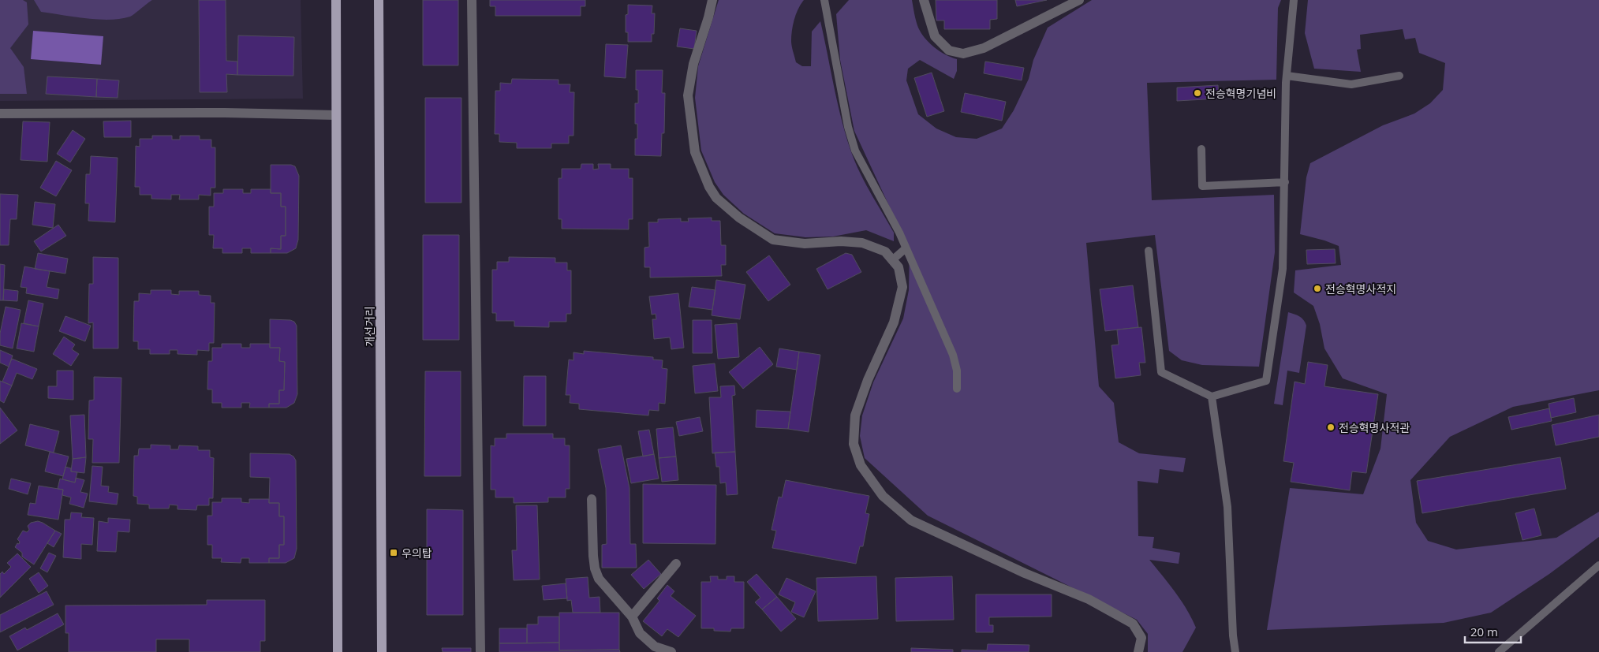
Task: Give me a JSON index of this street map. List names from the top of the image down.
{
  "streets": {
    "main road": ["개선거리"]
  },
  "places": {
    "other": ["전승혁명기념비", "전승혁명사적지", "전승혁명사적관"],
    "transit": ["우의탑"]
  },
  "scale_bar": "20 m"
}
